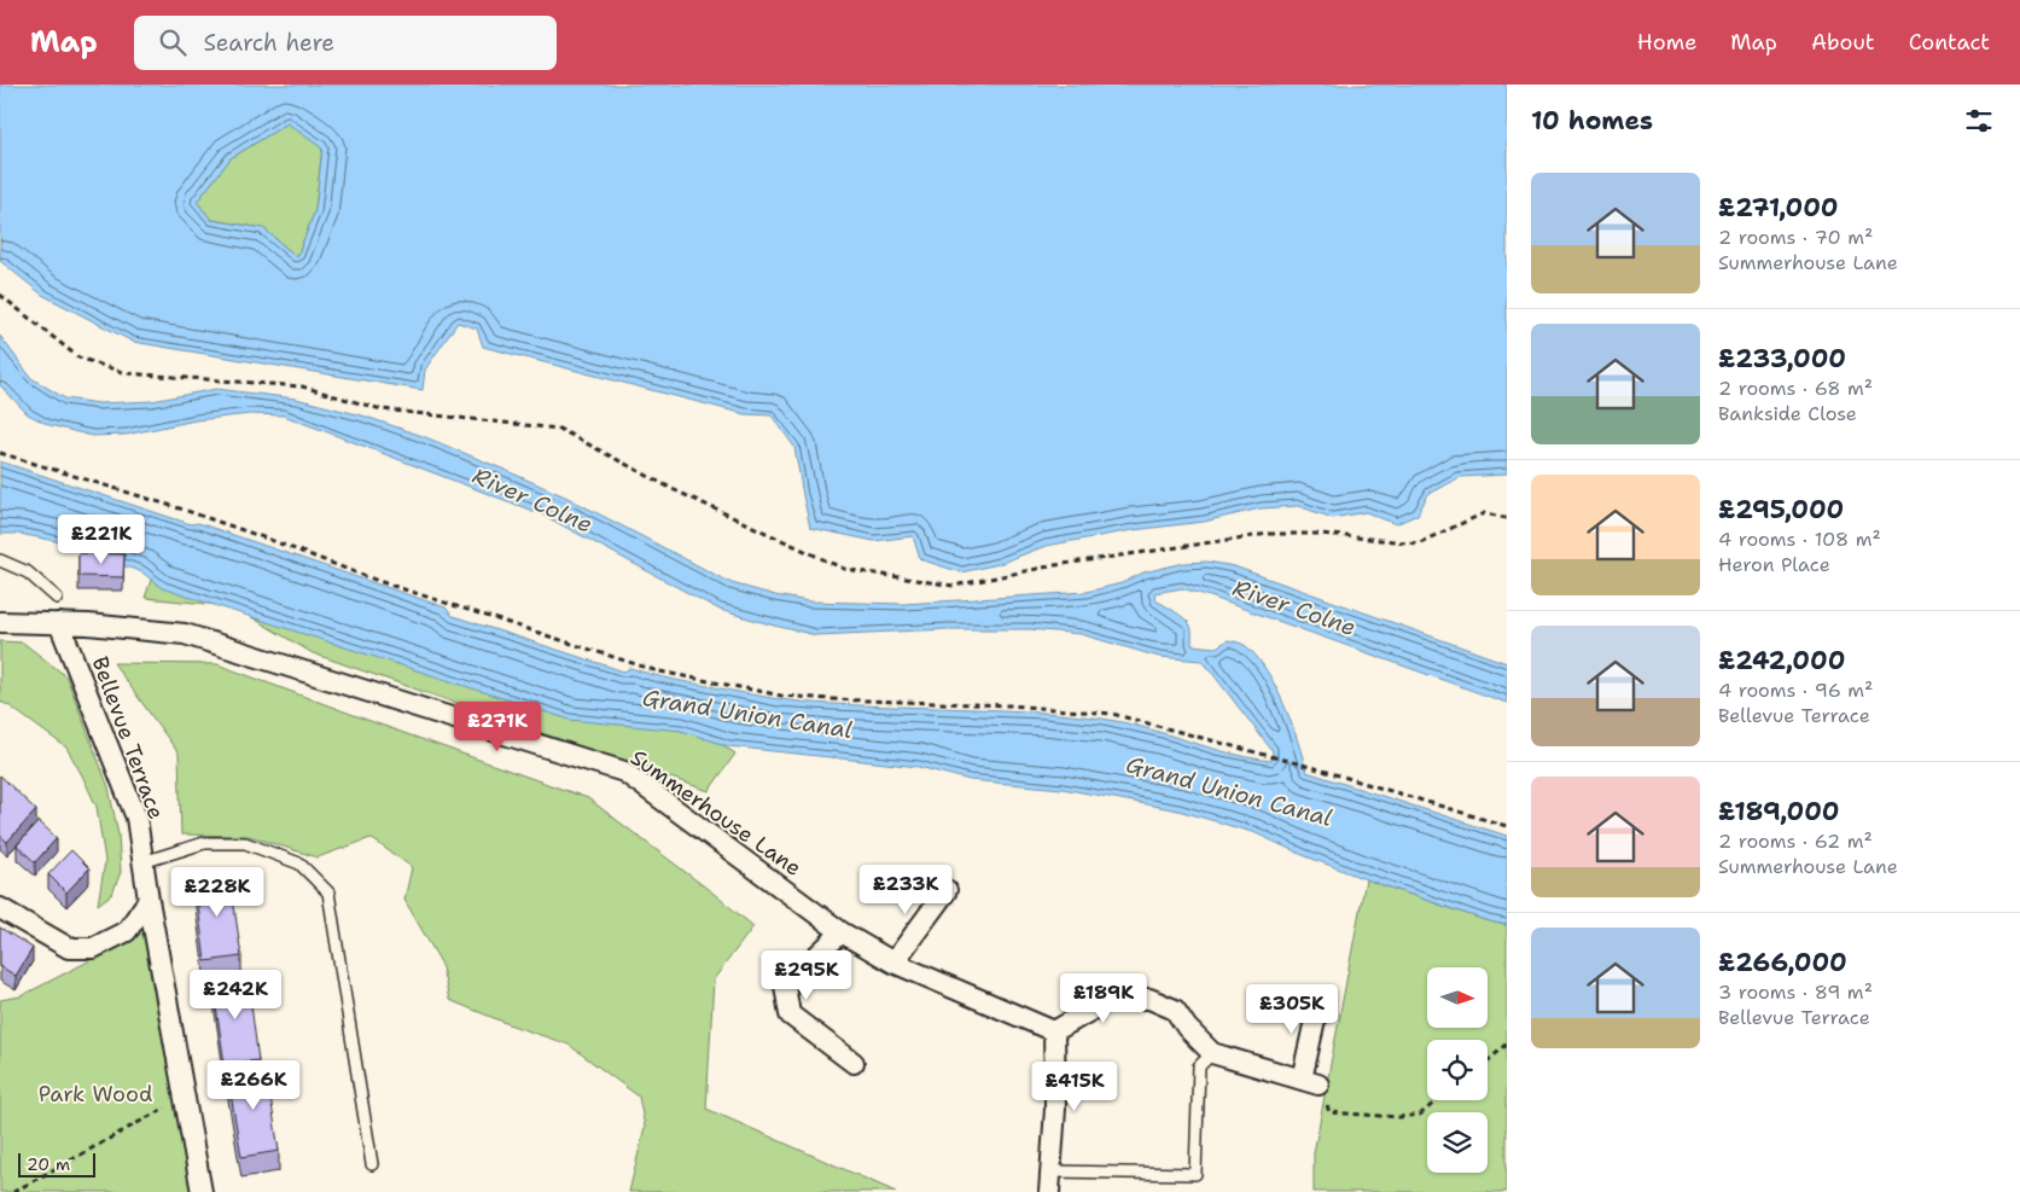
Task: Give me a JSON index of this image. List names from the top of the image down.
{
  "streets": {
    "street": ["Bellevue Terrace", "Summerhouse Lane"]
  },
  "crossings": [
    ["Bellevue Terrace", "Summerhouse Lane"]
  ],
  "water": ["River Colne", "Grand Union Canal"],
  "parks": ["Park Wood"],
  "scale_bar": "20 m",
  "north": "right",
  "page": {
    "header": "Map",
    "search": "Search here",
    "nav": [
      "Home",
      "Map",
      "About",
      "Contact"
    ],
    "heading": "10 homes",
    "list": [
      {
        "name": "£271,000",
        "note": "2 rooms · 70 m² · Summerhouse Lane"
      },
      {
        "name": "£233,000",
        "note": "2 rooms · 68 m² · Bankside Close"
      },
      {
        "name": "£295,000",
        "note": "4 rooms · 108 m² · Heron Place"
      },
      {
        "name": "£242,000",
        "note": "4 rooms · 96 m² · Bellevue Terrace"
      },
      {
        "name": "£189,000",
        "note": "2 rooms · 62 m² · Summerhouse Lane"
      },
      {
        "name": "£266,000",
        "note": "3 rooms · 89 m² · Bellevue Terrace"
      }
    ],
    "price": [
      "£221K",
      "£271K",
      "£233K",
      "£228K",
      "£295K",
      "£242K",
      "£189K",
      "£305K",
      "£266K",
      "£415K"
    ],
    "scale": "20 m"
  }
}
